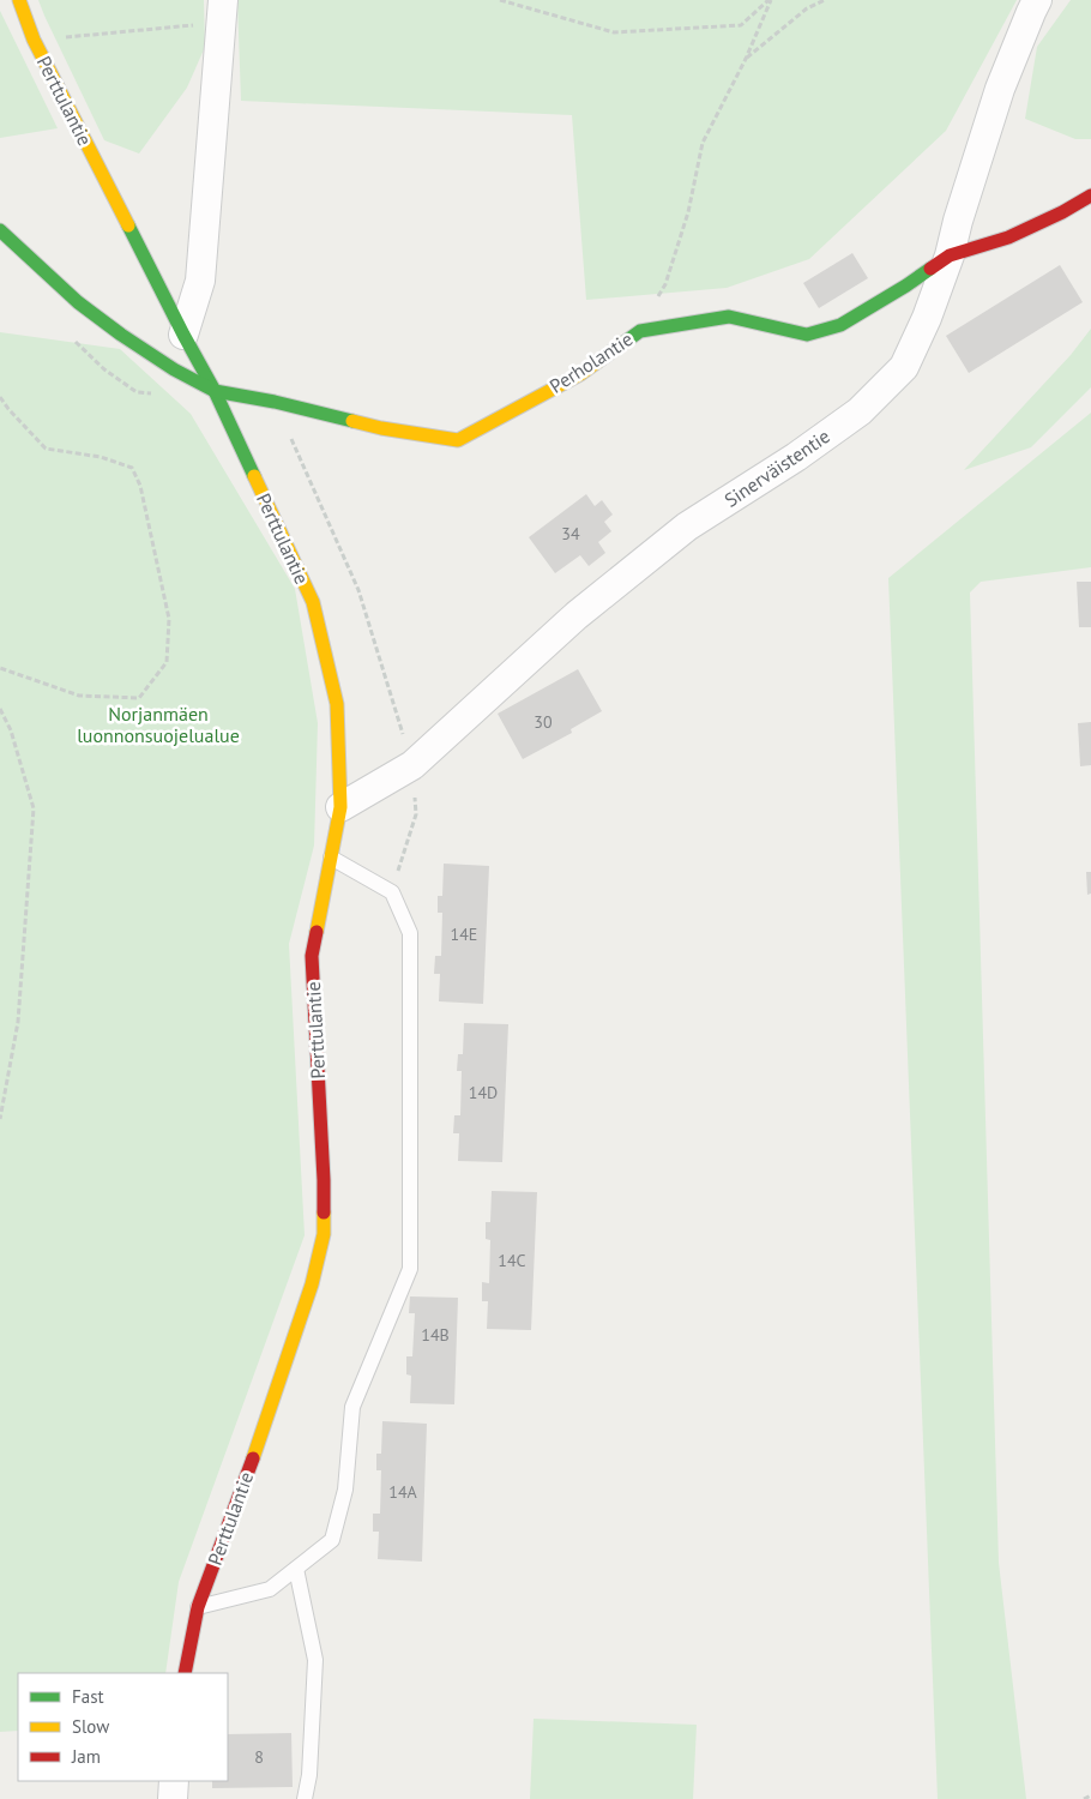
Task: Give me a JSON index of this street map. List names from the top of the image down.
{
  "streets": {
    "street": ["Perttulantie", "Perholantie", "Sinerväistentie"]
  },
  "crossings": [
    ["Perttulantie", "Perholantie"],
    ["Perttulantie", "Sinerväistentie"],
    ["Perholantie", "Sinerväistentie"]
  ],
  "parks": ["Norjanmäen luonnonsuojelualue"],
  "house_numbers": [
    "34",
    "30",
    "14E",
    "14D",
    "14C",
    "14B",
    "14A",
    "8"
  ],
  "legend": ["Fast", "Slow", "Jam"]
}
